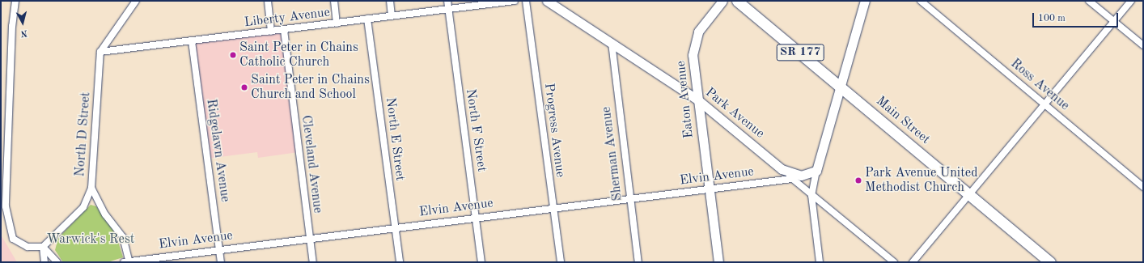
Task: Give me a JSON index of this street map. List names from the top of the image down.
{
  "streets": {
    "main road": [
      "SR 177",
      "Eaton Avenue",
      "Park Avenue",
      "Main Street"
    ],
    "street": [
      "Liberty Avenue",
      "Ross Avenue",
      "North F Street",
      "Progress Avenue",
      "North D Street",
      "North E Street",
      "Ridgelawn Avenue",
      "Sherman Avenue",
      "Cleveland Avenue",
      "Elvin Avenue"
    ]
  },
  "crossings": [
    ["Liberty Avenue", "North F Street"],
    ["Liberty Avenue", "North D Street"],
    ["Liberty Avenue", "North E Street"],
    ["Liberty Avenue", "Ridgelawn Avenue"],
    ["Liberty Avenue", "Cleveland Avenue"],
    ["Eaton Avenue", "Park Avenue"],
    ["Eaton Avenue", "Elvin Avenue"],
    ["Park Avenue", "Sherman Avenue"],
    ["Park Avenue", "Elvin Avenue"],
    ["North F Street", "Elvin Avenue"],
    ["Progress Avenue", "Elvin Avenue"],
    ["North E Street", "Elvin Avenue"],
    ["Ridgelawn Avenue", "Elvin Avenue"],
    ["Sherman Avenue", "Elvin Avenue"],
    ["Cleveland Avenue", "Elvin Avenue"]
  ],
  "parks": ["Warwick's Rest"],
  "places": ["Saint Peter in Chains Catholic Church", "Saint Peter in Chains Church and School", "Park Avenue United Methodist Church"],
  "scale_bar": "100 m",
  "north": "bottom"
}
